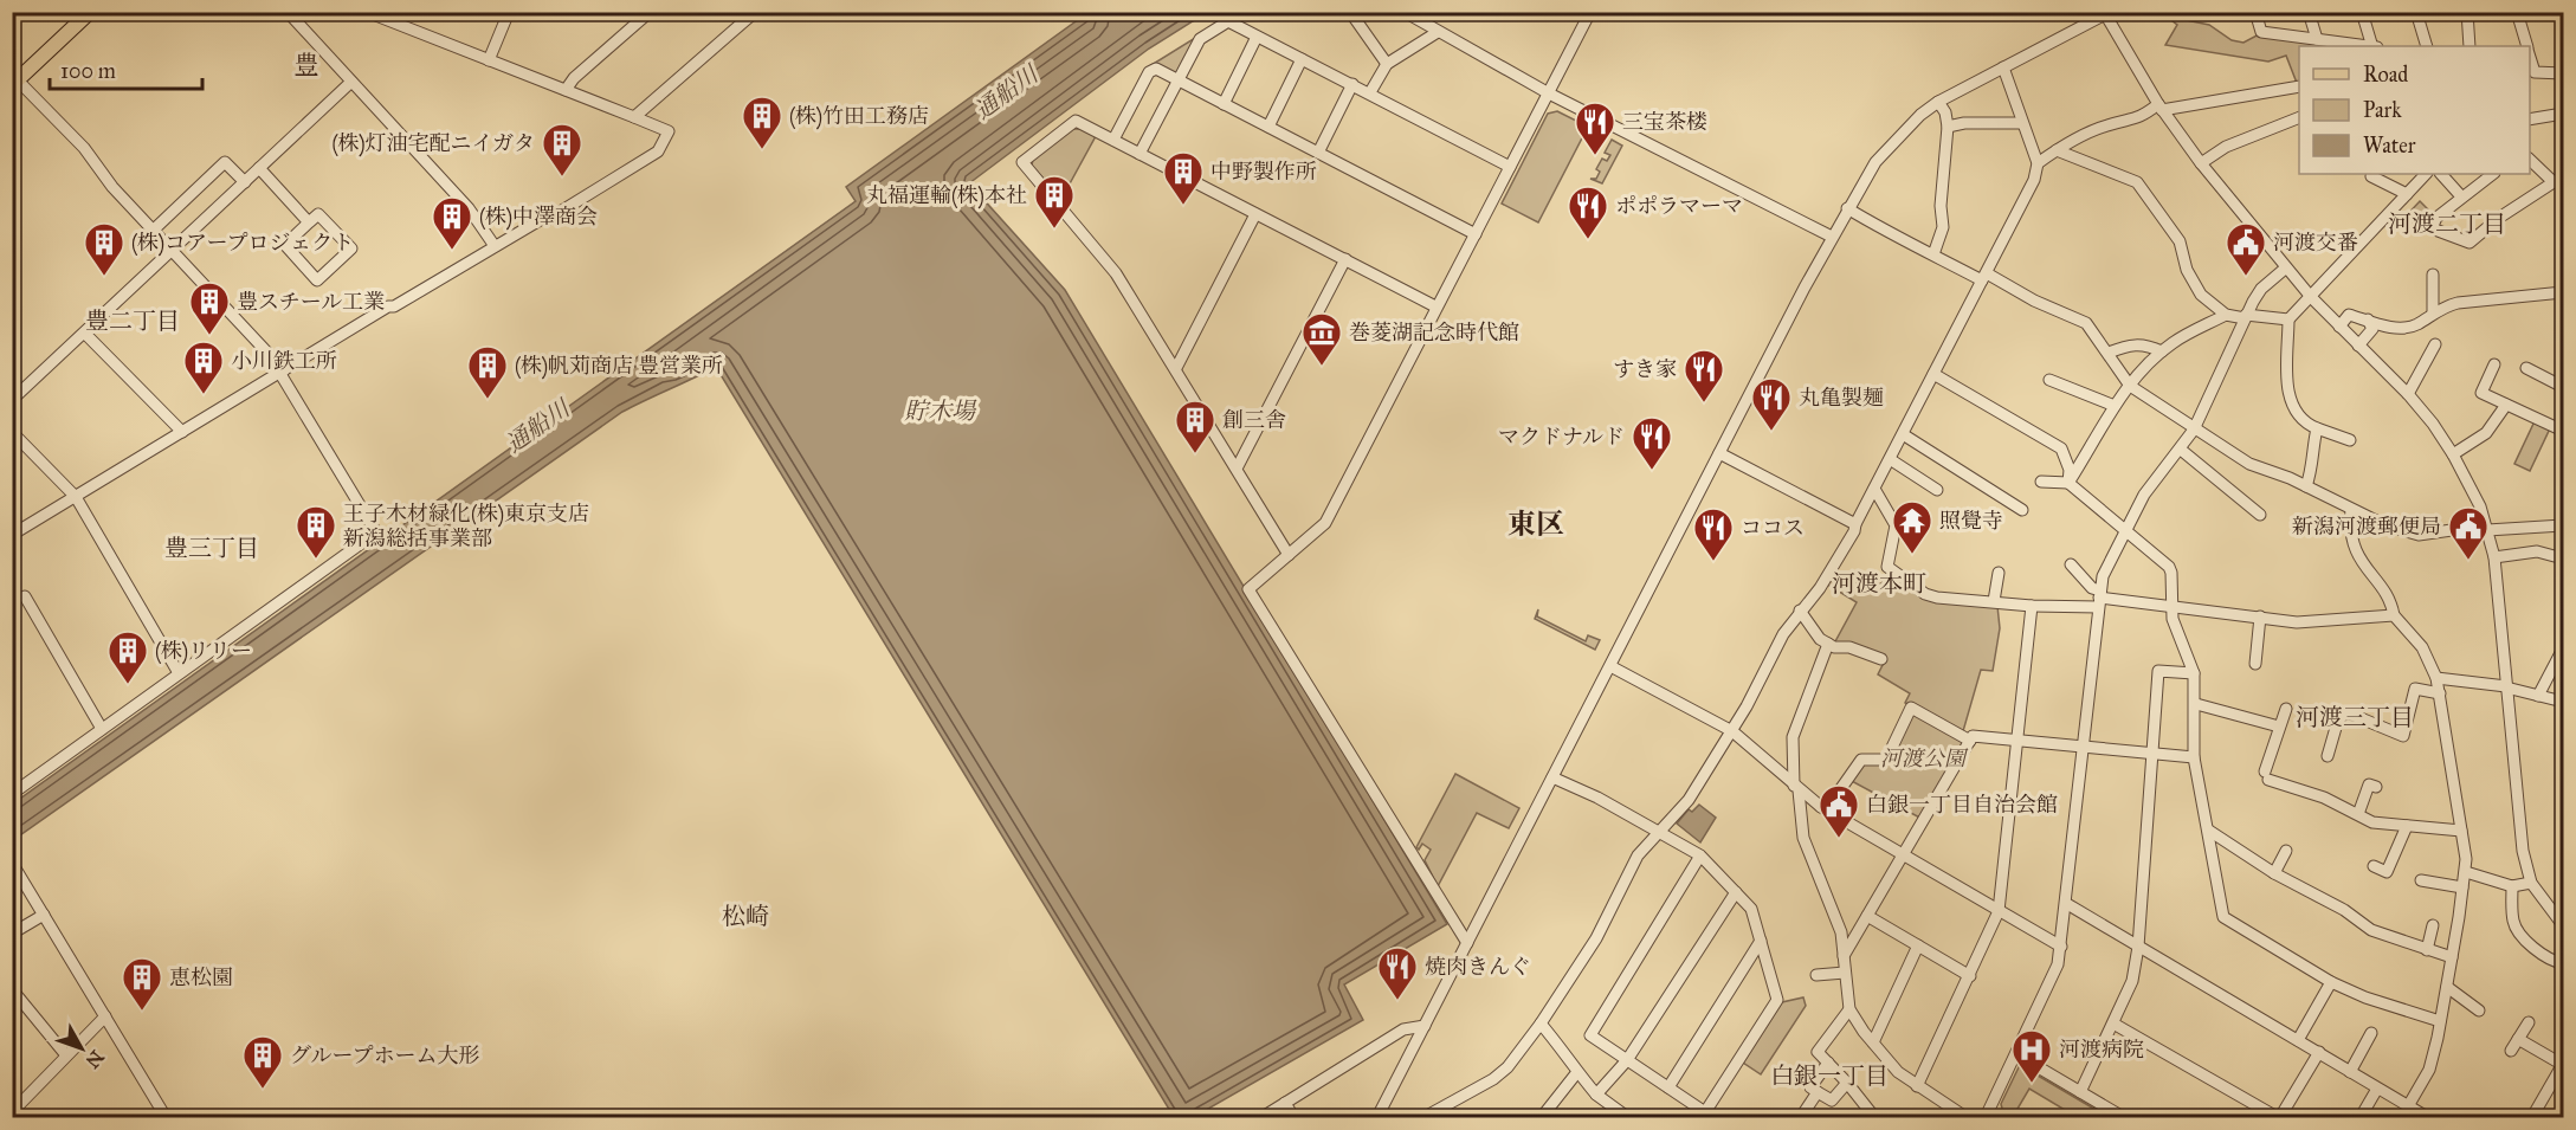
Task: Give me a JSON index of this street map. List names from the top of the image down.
{
  "districts": [
    "豊",
    "河渡二丁目",
    "豊二丁目",
    "東区",
    "豊三丁目",
    "河渡本町",
    "河渡三丁目",
    "松崎",
    "白銀一丁目"
  ],
  "water": ["通船川", "貯木場"],
  "parks": ["河渡公園"],
  "places": {
    "building": [
      "(株)竹田工務店",
      "(株)灯油宅配ニイガタ",
      "中野製作所",
      "丸福運輸(株)本社",
      "(株)中澤商会",
      "(株)コアープロジェクト",
      "豊スチール工業",
      "小川鉄工所",
      "(株)帆苅商店 豊営業所",
      "創三舎",
      "王子木材緑化(株)東京支店 新潟総括事業部",
      "(株)リリー",
      "恵松園",
      "グループホーム大形"
    ],
    "restaurant": [
      "三宝茶楼",
      "ポポラマーマ",
      "すき家",
      "丸亀製麺",
      "マクドナルド",
      "ココス",
      "焼肉きんぐ"
    ],
    "public building": ["河渡交番", "新潟河渡郵便局", "白銀一丁目自治会館"],
    "museum": ["巻菱湖記念時代館"],
    "temple": ["照覺寺"],
    "hospital": ["河渡病院"]
  },
  "legend": ["Road", "Park", "Water"],
  "scale_bar": "100 m",
  "north": "bottom right"
}
